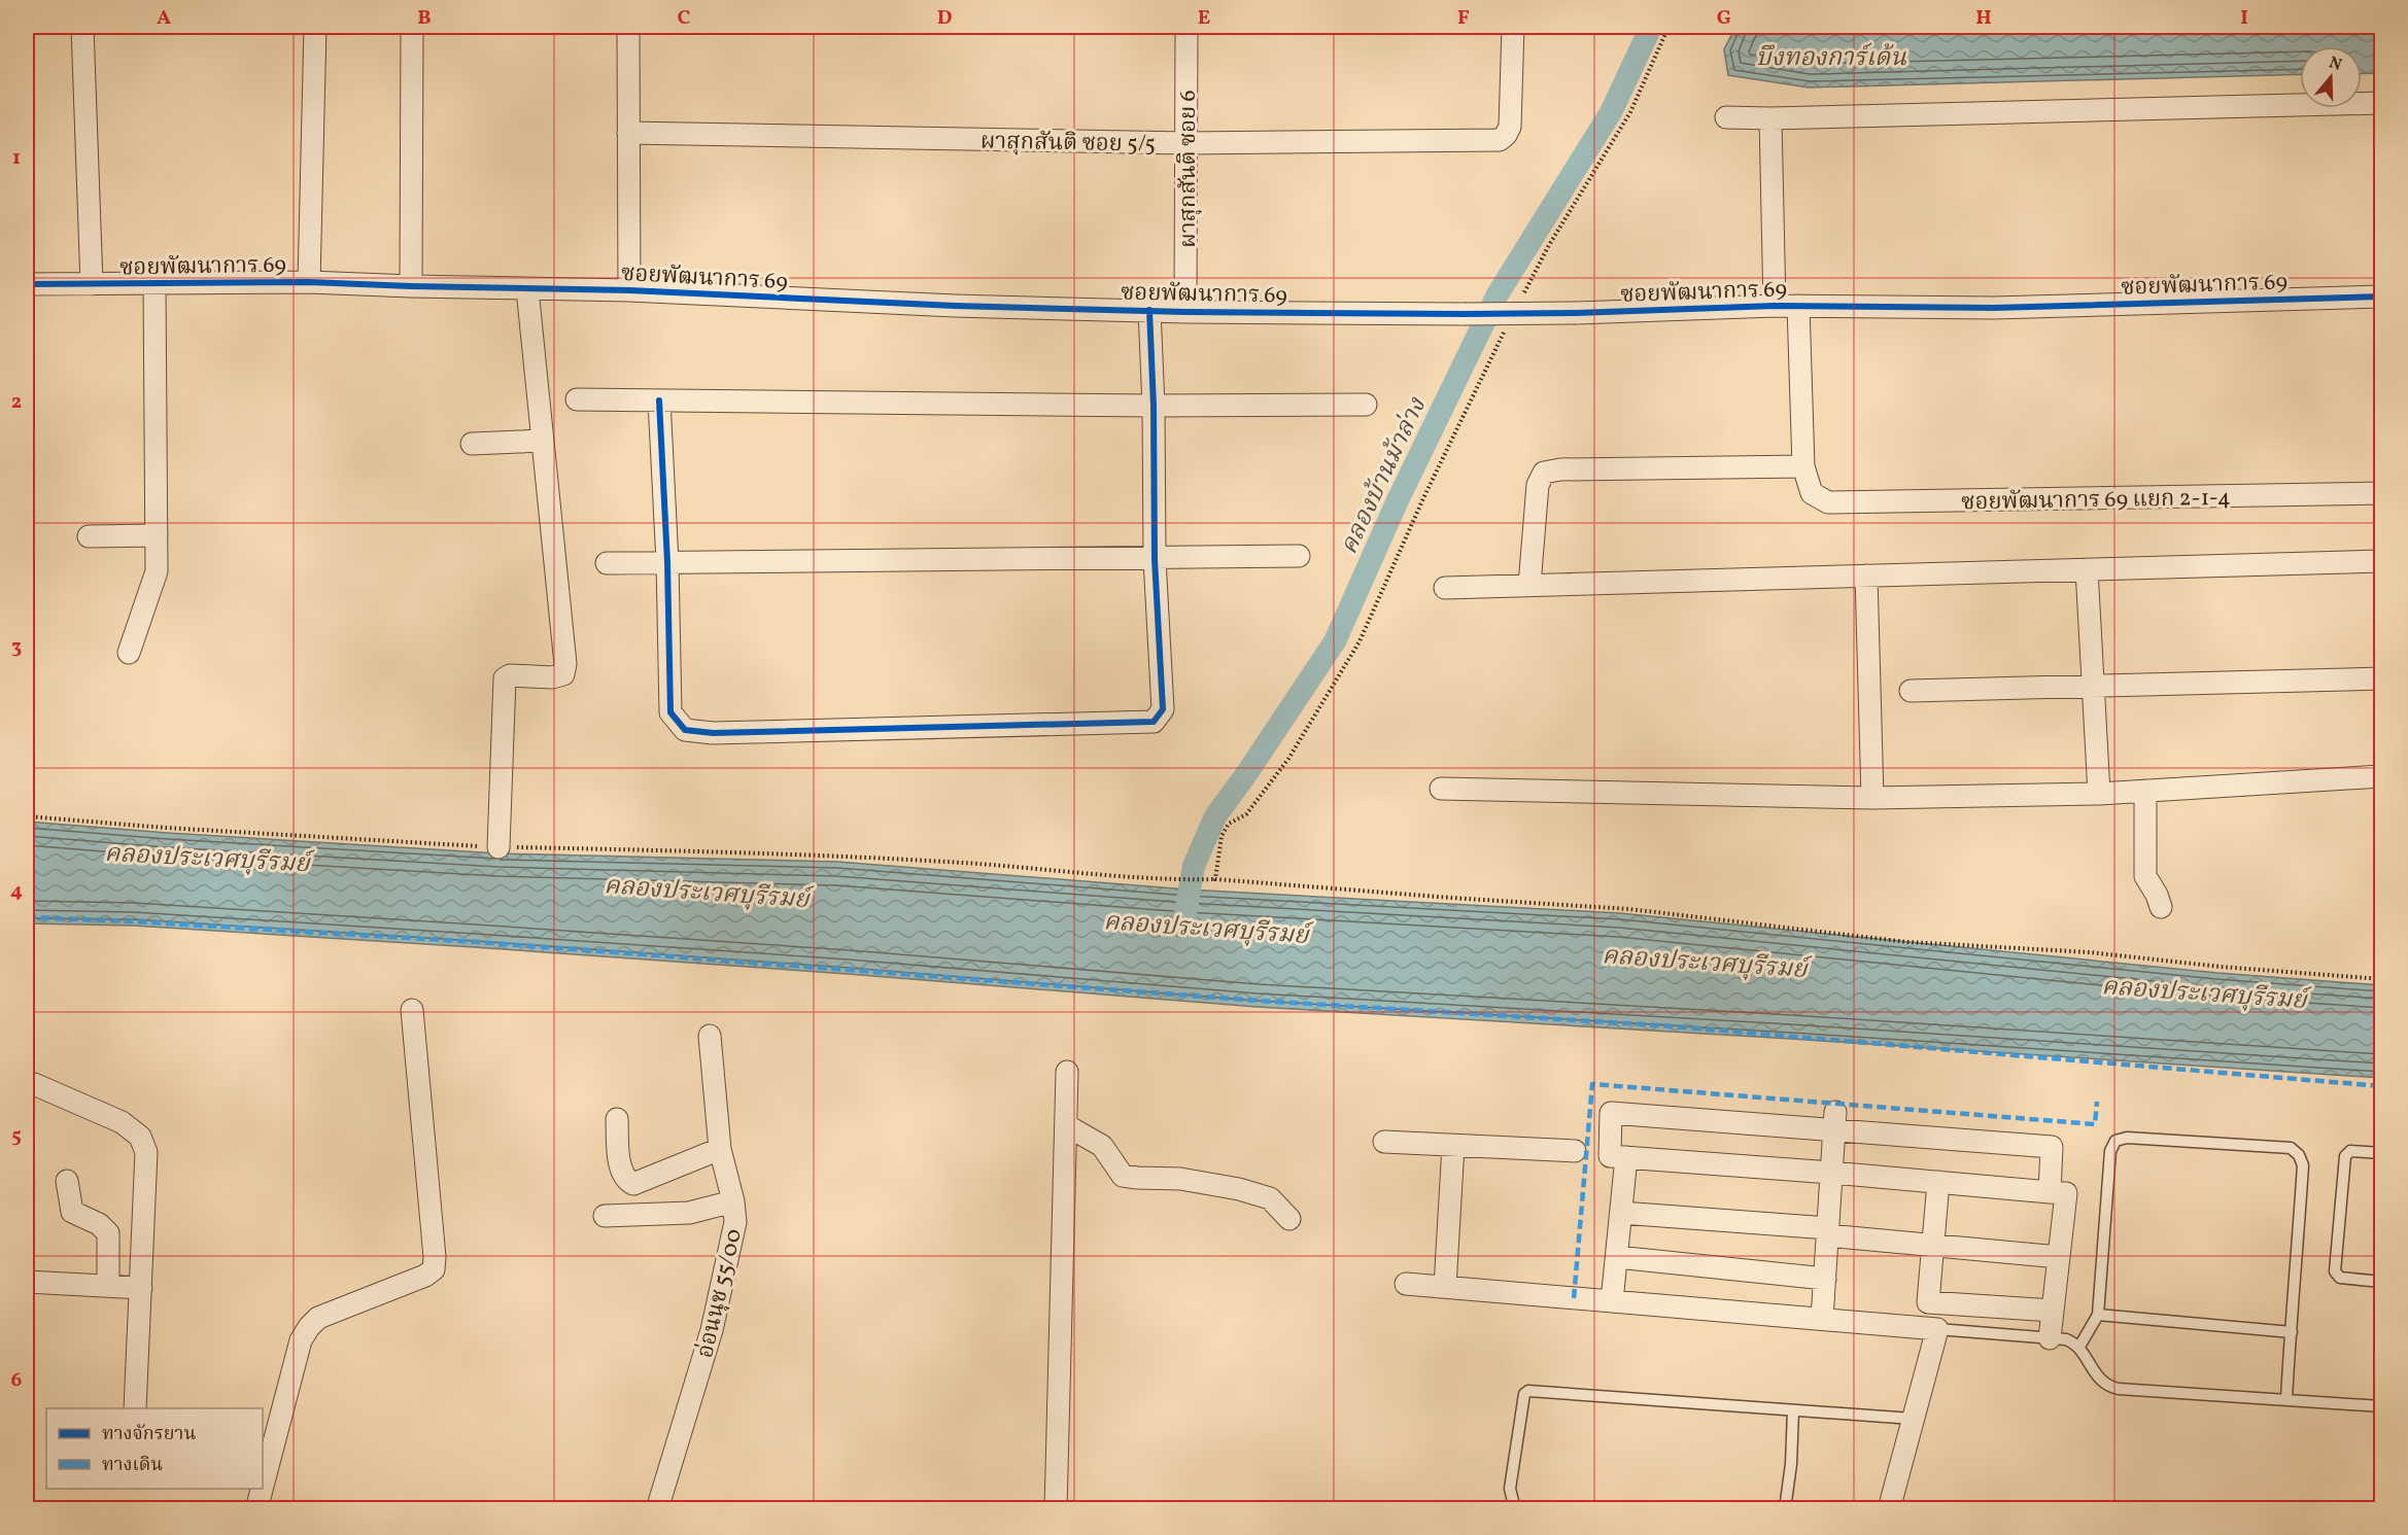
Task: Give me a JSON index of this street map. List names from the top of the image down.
{
  "streets": {
    "street": [
      "ผาสุกสันติ ซอย 5/5",
      "ผาสุกสันติ ซอย 6",
      "ซอยพัฒนาการ 69",
      "ซอยพัฒนาการ 69 แยก 2-1-4",
      "อ่อนนุช 55/00"
    ]
  },
  "crossings": [
    ["ผาสุกสันติ ซอย 5/5", "ผาสุกสันติ ซอย 6"],
    ["ผาสุกสันติ ซอย 6", "ซอยพัฒนาการ 69"]
  ],
  "water": ["บึงทองการ์เด้น", "คลองบ้านม้าล่าง", "คลองประเวศบุรีรมย์"],
  "legend": ["ทางจักรยาน", "ทางเดิน"],
  "north": "top",
  "grid": {
    "columns": [
      "A",
      "B",
      "C",
      "D",
      "E",
      "F",
      "G",
      "H",
      "I"
    ],
    "rows": [
      "1",
      "2",
      "3",
      "4",
      "5",
      "6"
    ]
  }
}
